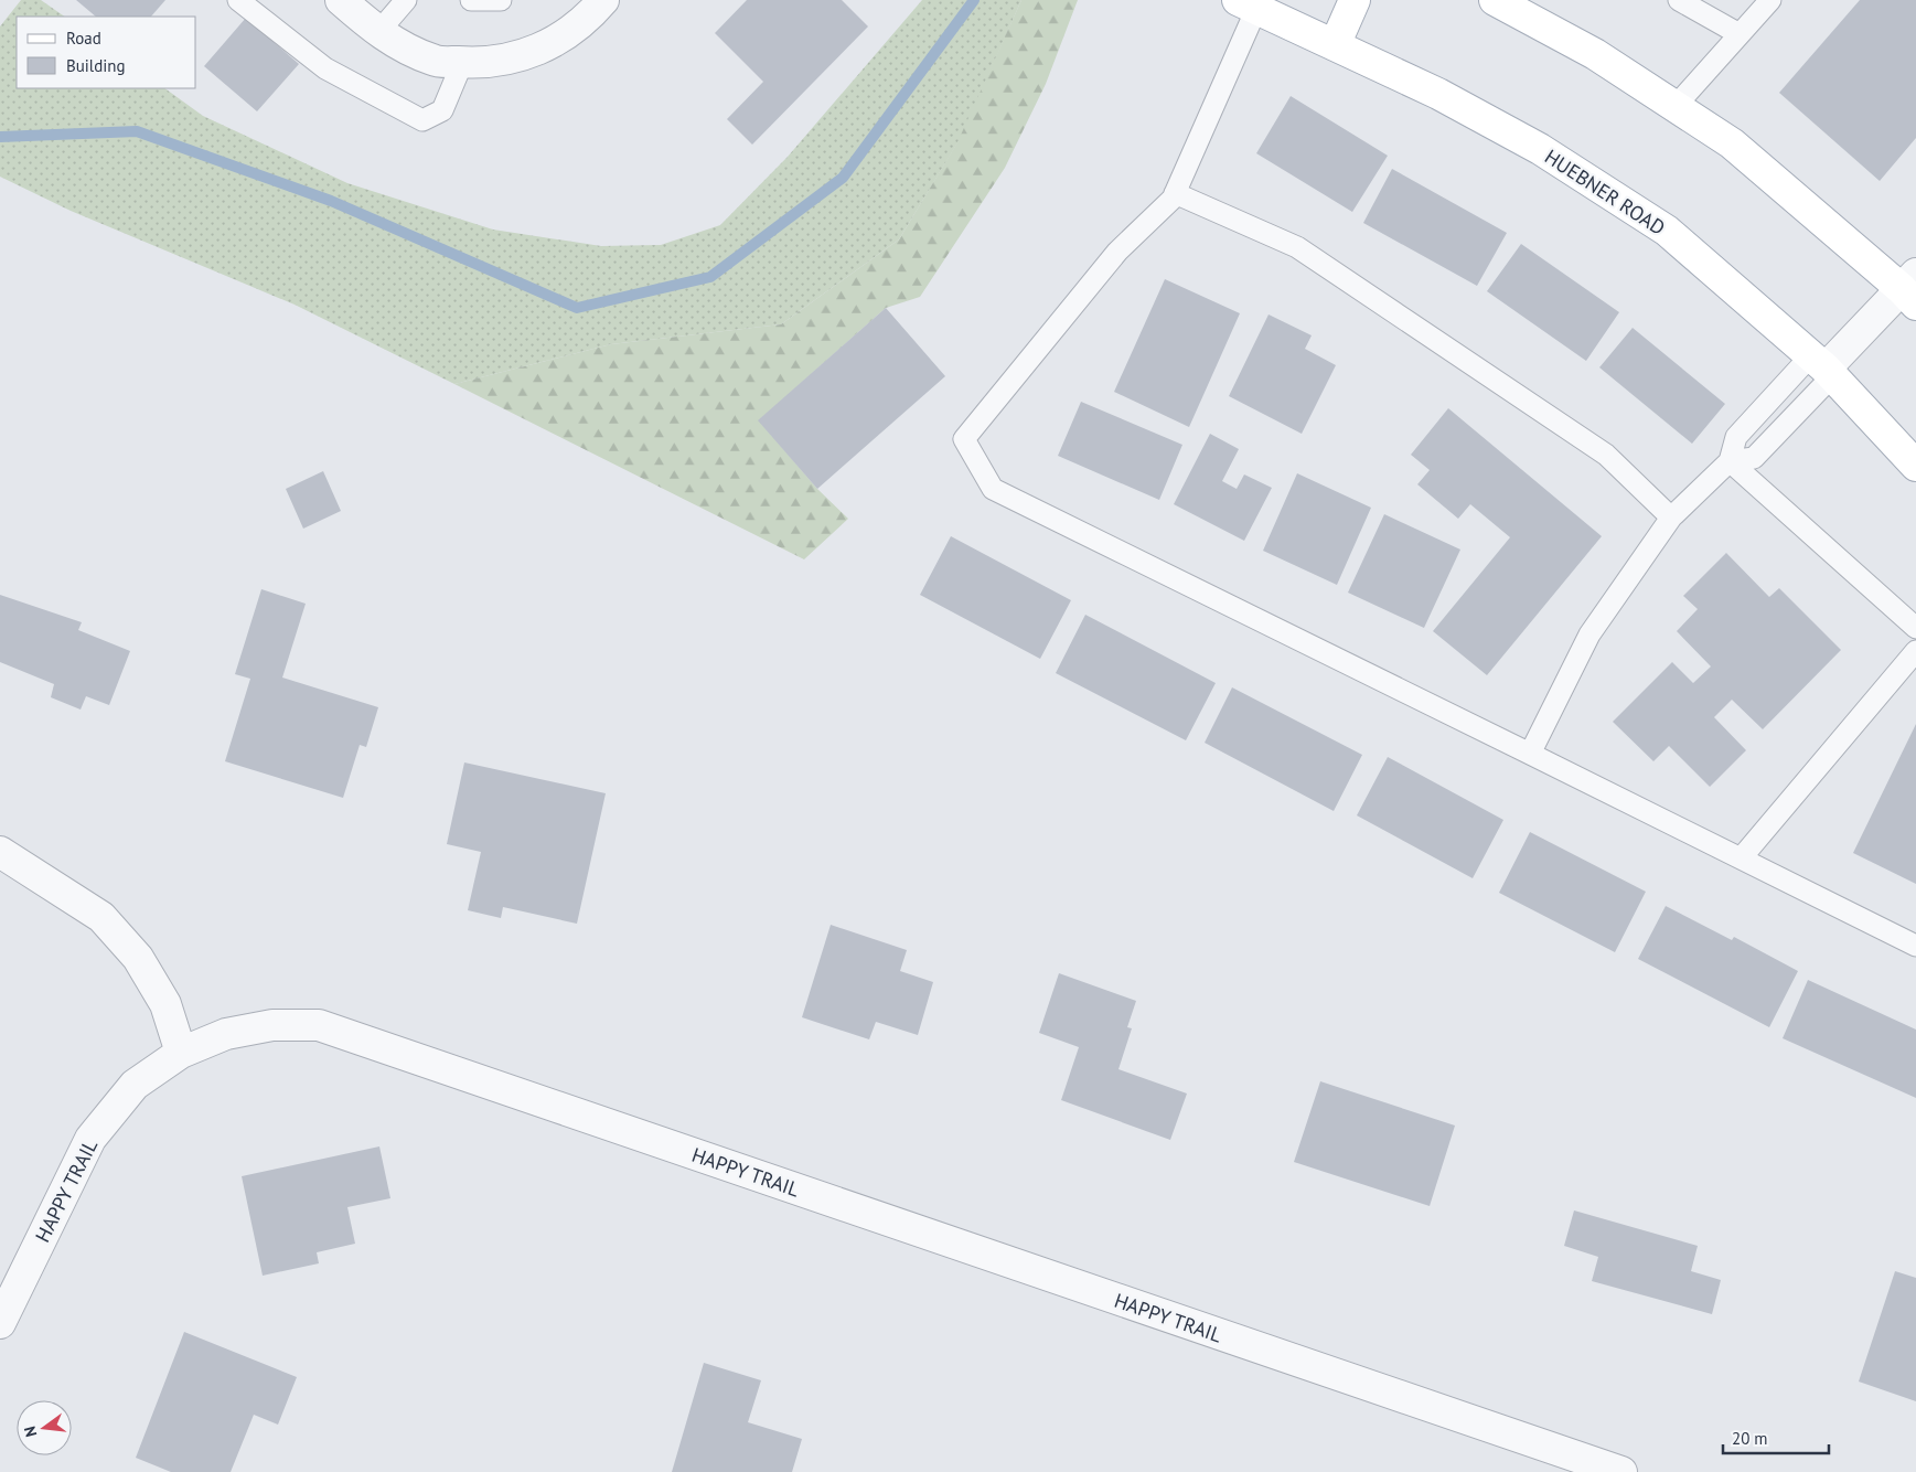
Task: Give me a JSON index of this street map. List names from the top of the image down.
{
  "streets": {
    "main road": ["HUEBNER ROAD"],
    "street": ["HAPPY TRAIL"]
  },
  "legend": ["Road", "Building"],
  "scale_bar": "20 m",
  "north": "left"
}
